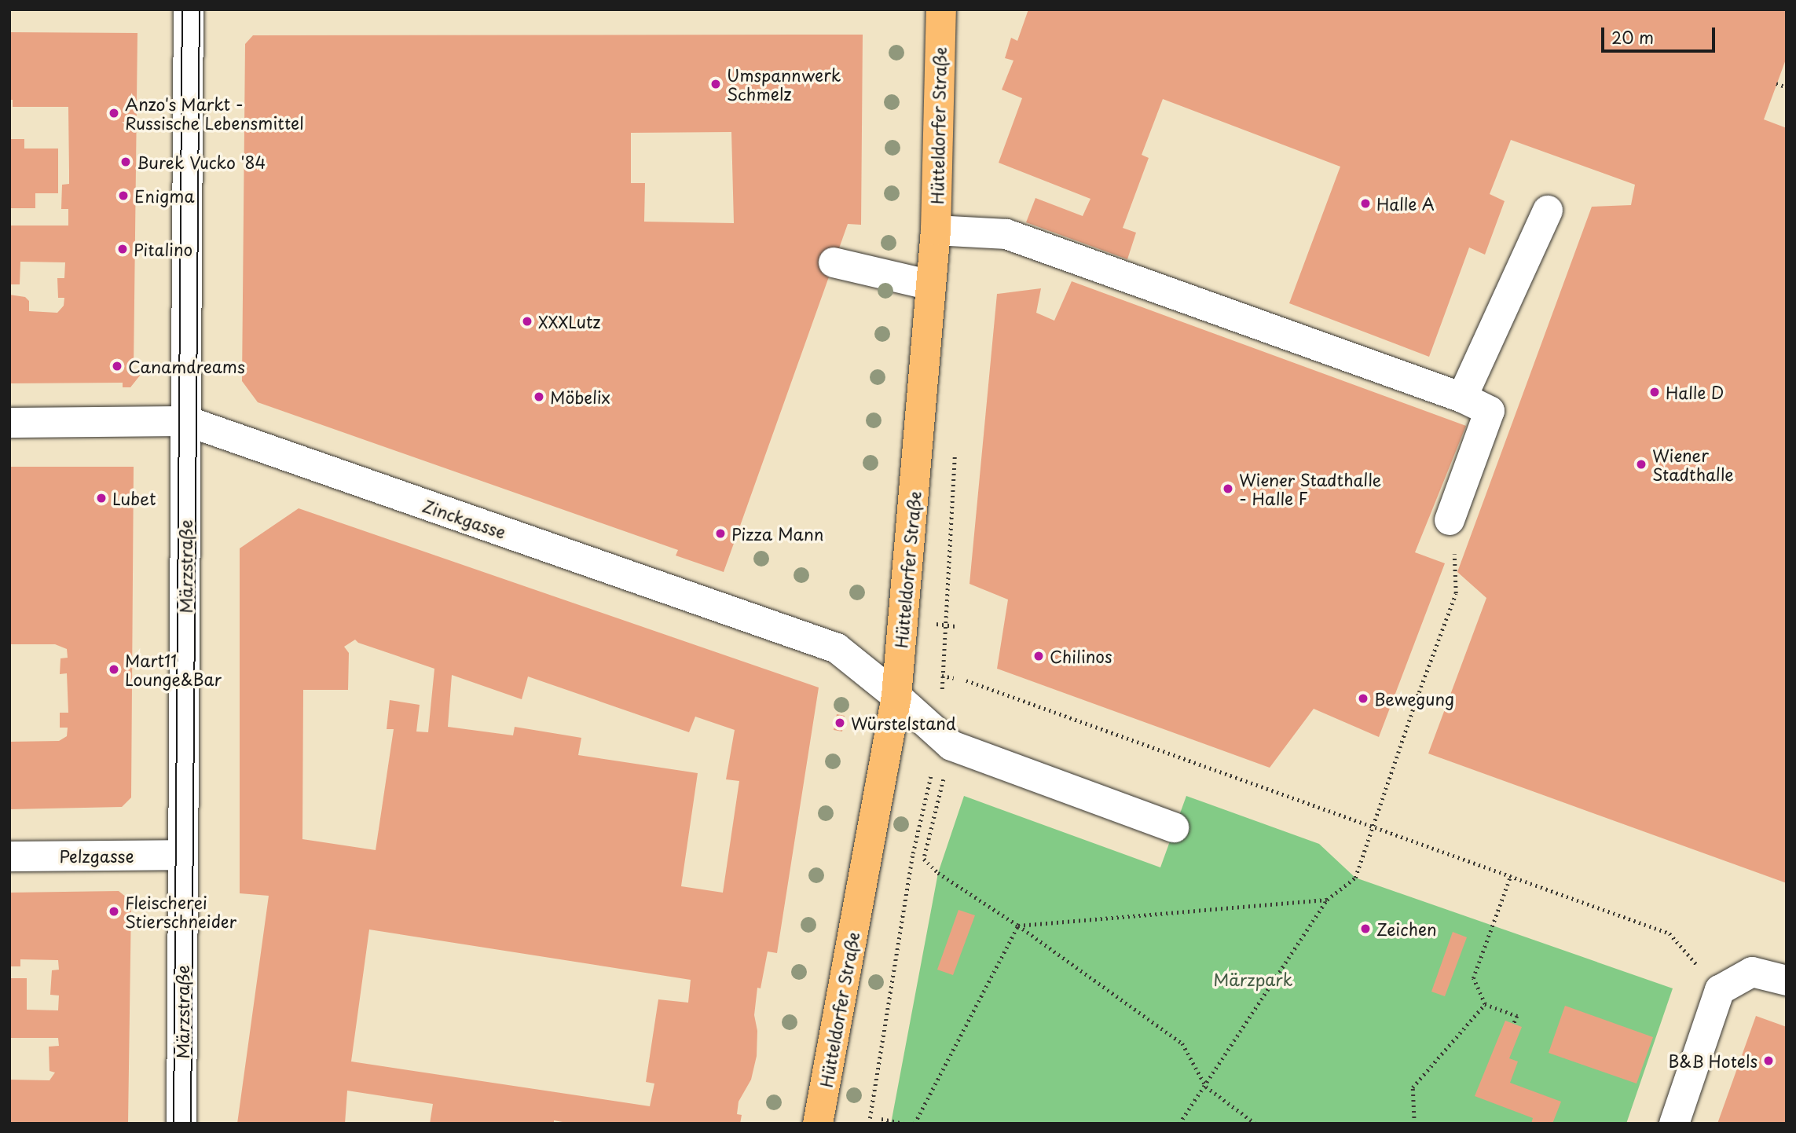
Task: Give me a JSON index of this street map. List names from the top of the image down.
{
  "streets": {
    "main road": ["Hütteldorfer Straße"],
    "street": ["Zinckgasse", "Märzstraße", "Pelzgasse"]
  },
  "crossings": [
    ["Hütteldorfer Straße", "Zinckgasse"],
    ["Zinckgasse", "Märzstraße"],
    ["Märzstraße", "Pelzgasse"]
  ],
  "parks": ["Märzpark"],
  "places": [
    "Umspannwerk Schmelz",
    "Anzo's Markt - Russische Lebensmittel",
    "Burek Vucko '84",
    "Enigma",
    "Halle A",
    "Pitalino",
    "XXXLutz",
    "Canamdreams",
    "Halle D",
    "Möbelix",
    "Wiener Stadthalle",
    "Wiener Stadthalle - Halle F",
    "Lubet",
    "Pizza Mann",
    "Chilinos",
    "Mart11 Lounge&Bar",
    "Bewegung",
    "Würstelstand",
    "Fleischerei Stierschneider",
    "Zeichen",
    "B&B Hotels"
  ],
  "scale_bar": "20 m"
}
